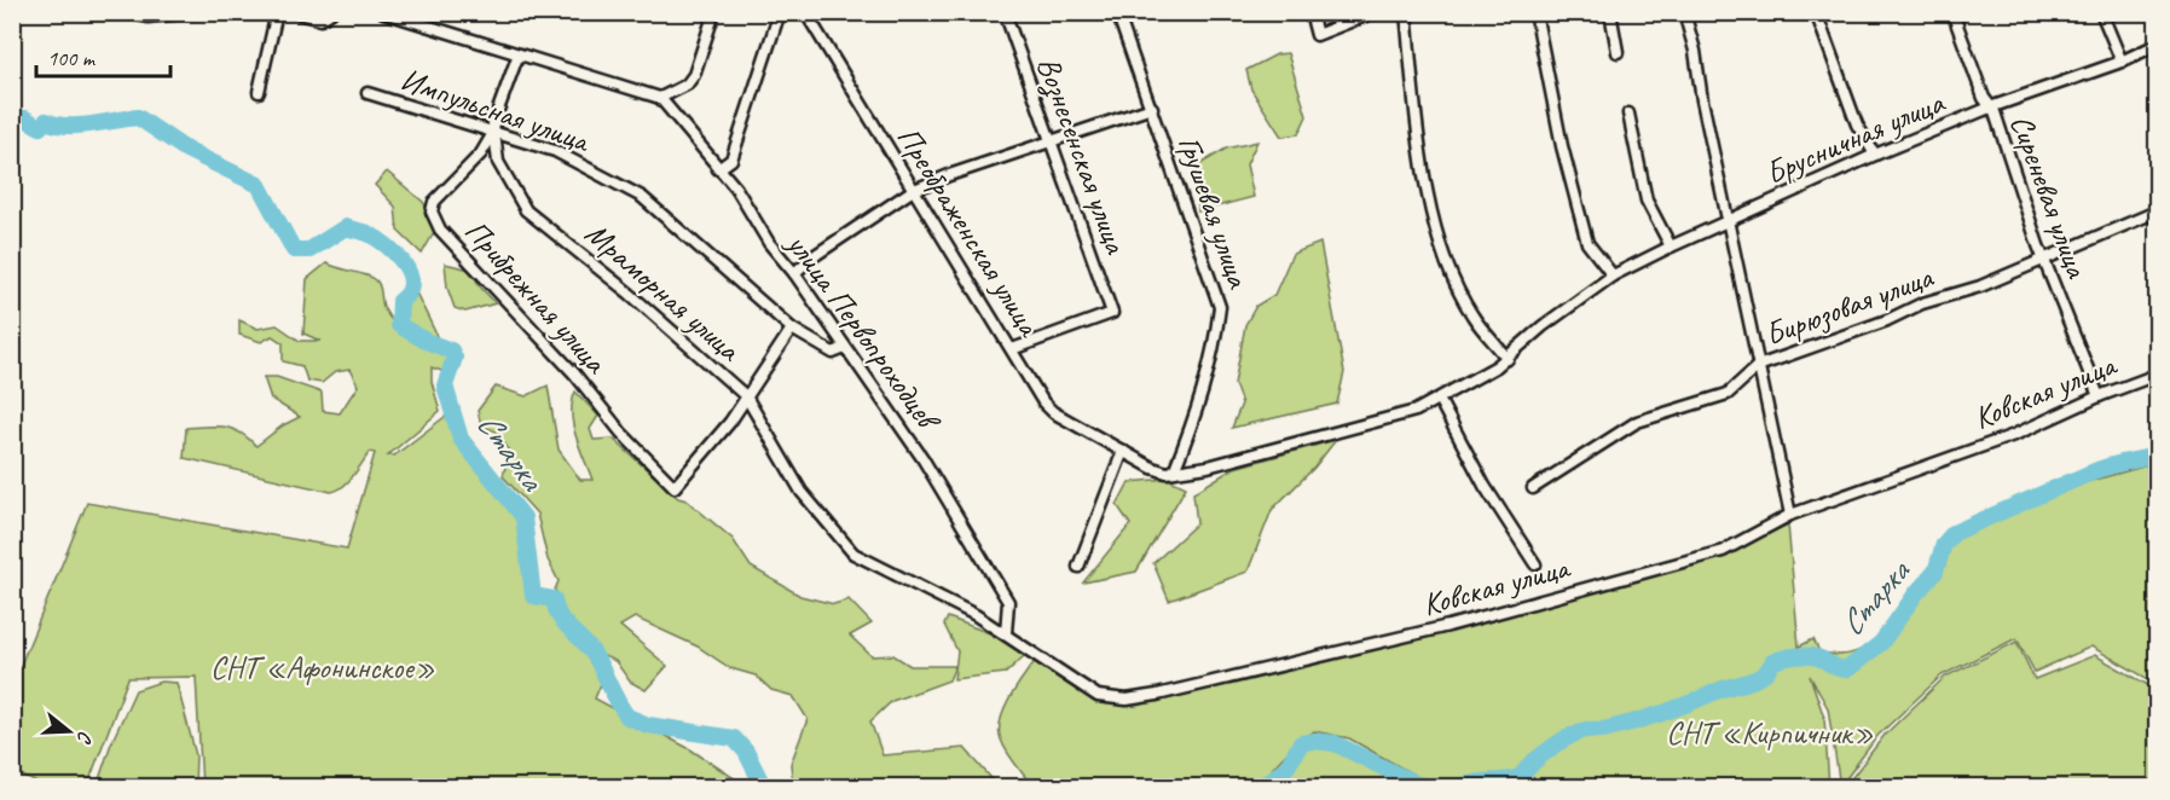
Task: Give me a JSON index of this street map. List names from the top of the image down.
{
  "streets": {
    "street": [
      "Импульсная улица",
      "Брусничная улица",
      "Вознесенская улица",
      "Сиреневая улица",
      "Грушевая улица",
      "Преображенская улица",
      "Мраморная улица",
      "Прибрежная улица",
      "Бирюзовая улица",
      "улица Первопроходцев",
      "Ковская улица"
    ]
  },
  "crossings": [
    ["Импульсная улица", "Мраморная улица"],
    ["Импульсная улица", "Прибрежная улица"],
    ["Импульсная улица", "улица Первопроходцев"],
    ["Брусничная улица", "Сиреневая улица"],
    ["Брусничная улица", "Грушевая улица"],
    ["Брусничная улица", "Преображенская улица"],
    ["Вознесенская улица", "Преображенская улица"],
    ["Сиреневая улица", "Бирюзовая улица"],
    ["Сиреневая улица", "Ковская улица"],
    ["Грушевая улица", "Преображенская улица"],
    ["Мраморная улица", "Прибрежная улица"],
    ["Мраморная улица", "Ковская улица"],
    ["улица Первопроходцев", "Ковская улица"]
  ],
  "water": ["Старка"],
  "parks": ["СНТ «Афонинское»", "СНТ «Кирпичник»"],
  "scale_bar": "100 m",
  "north": "right"
}
